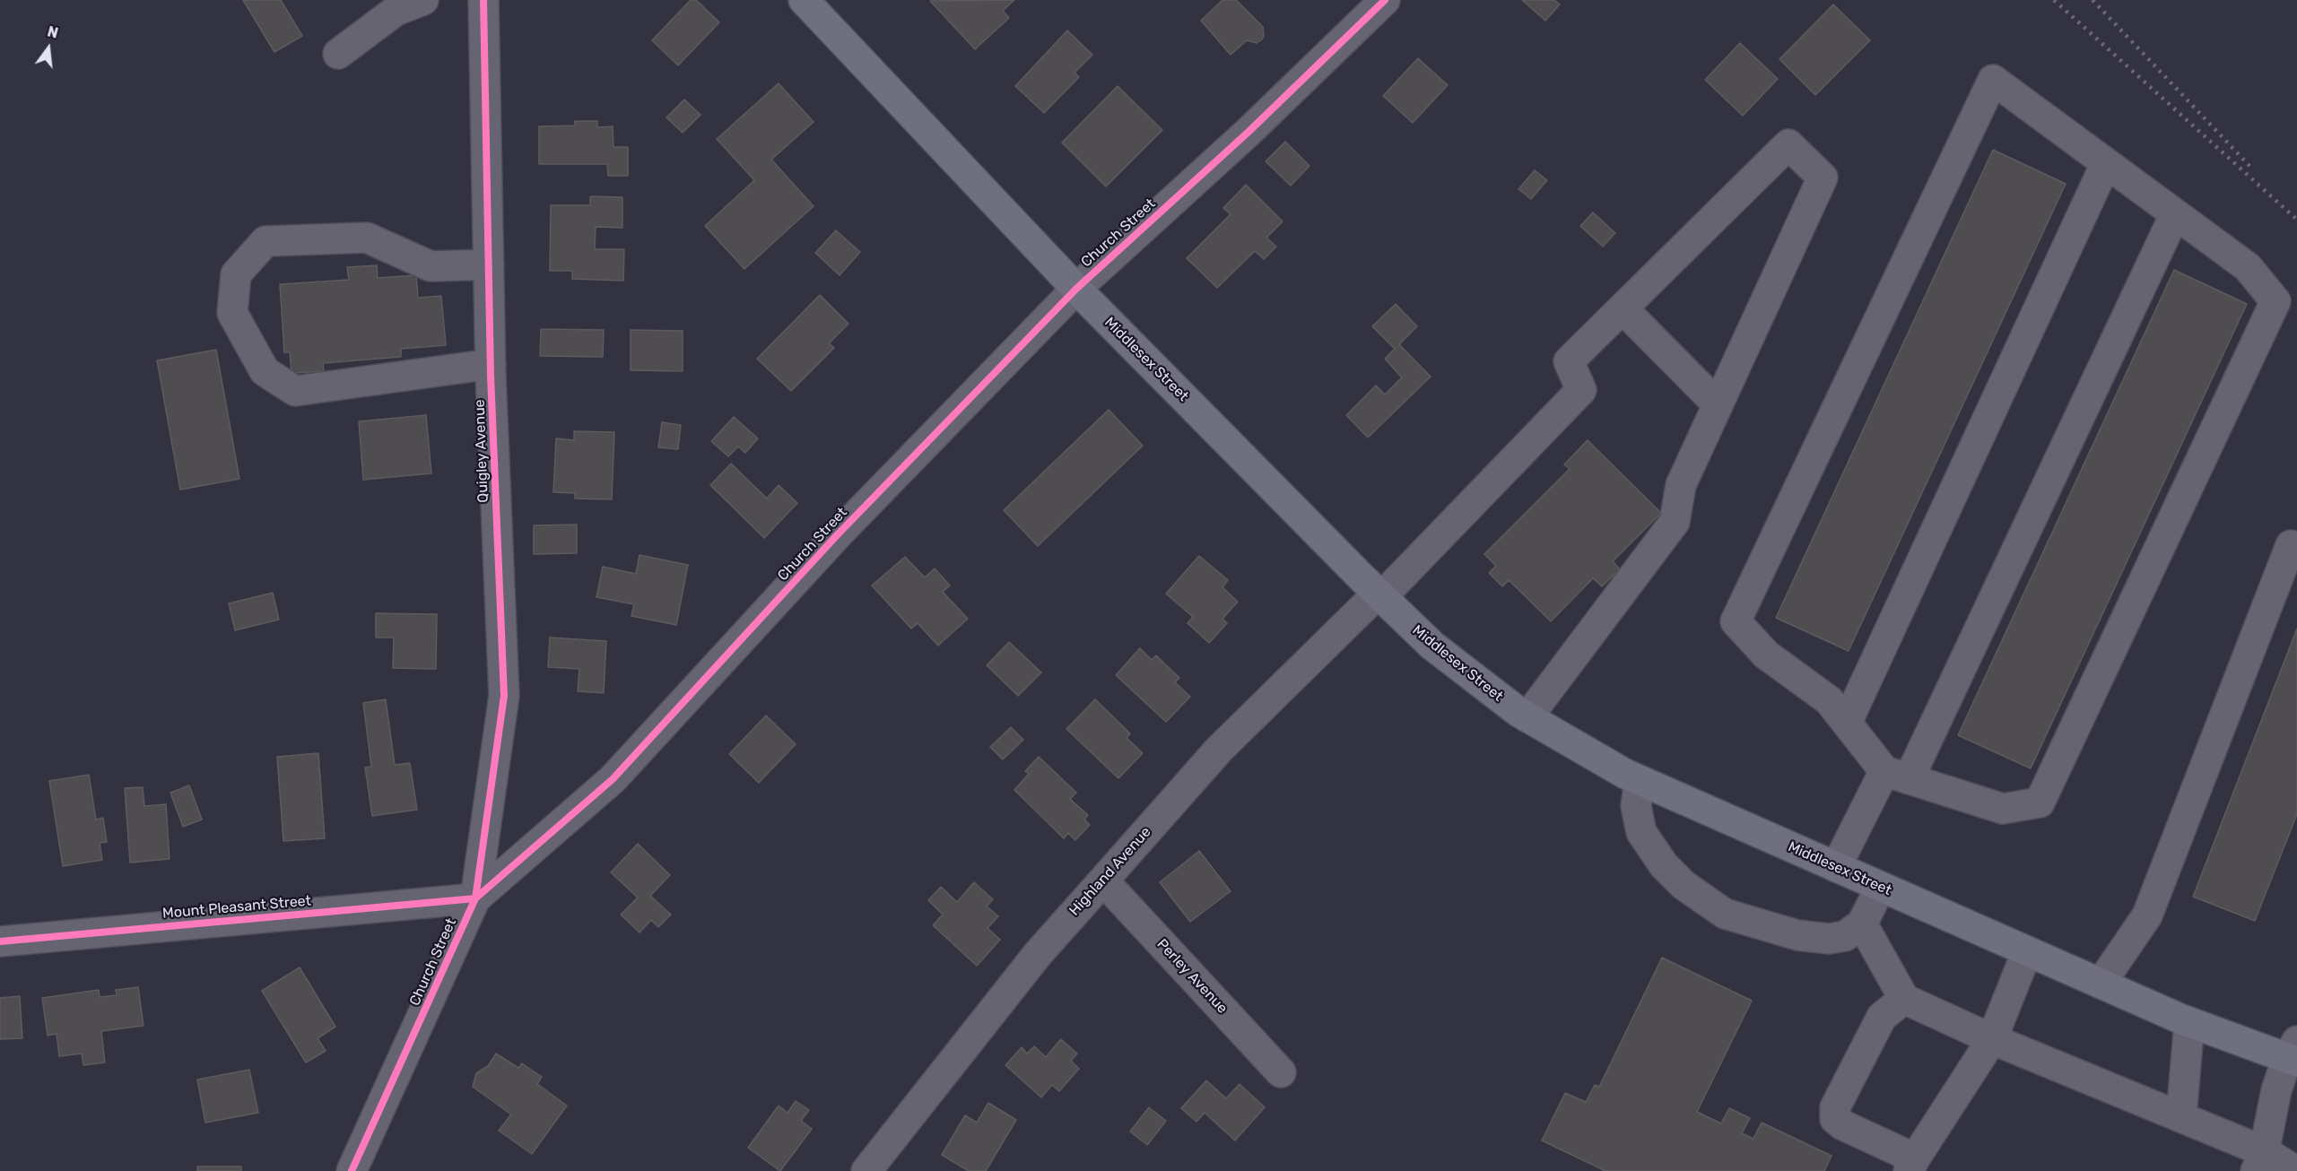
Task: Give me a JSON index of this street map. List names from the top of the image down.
{
  "streets": {
    "main road": ["Middlesex Street"],
    "street": [
      "Church Street",
      "Quigley Avenue",
      "Highland Avenue",
      "Mount Pleasant Street",
      "Perley Avenue"
    ]
  },
  "crossings": [
    ["Church Street", "Middlesex Street"],
    ["Church Street", "Quigley Avenue"],
    ["Church Street", "Mount Pleasant Street"],
    ["Middlesex Street", "Highland Avenue"],
    ["Quigley Avenue", "Mount Pleasant Street"],
    ["Highland Avenue", "Perley Avenue"]
  ],
  "north": "top"
}
